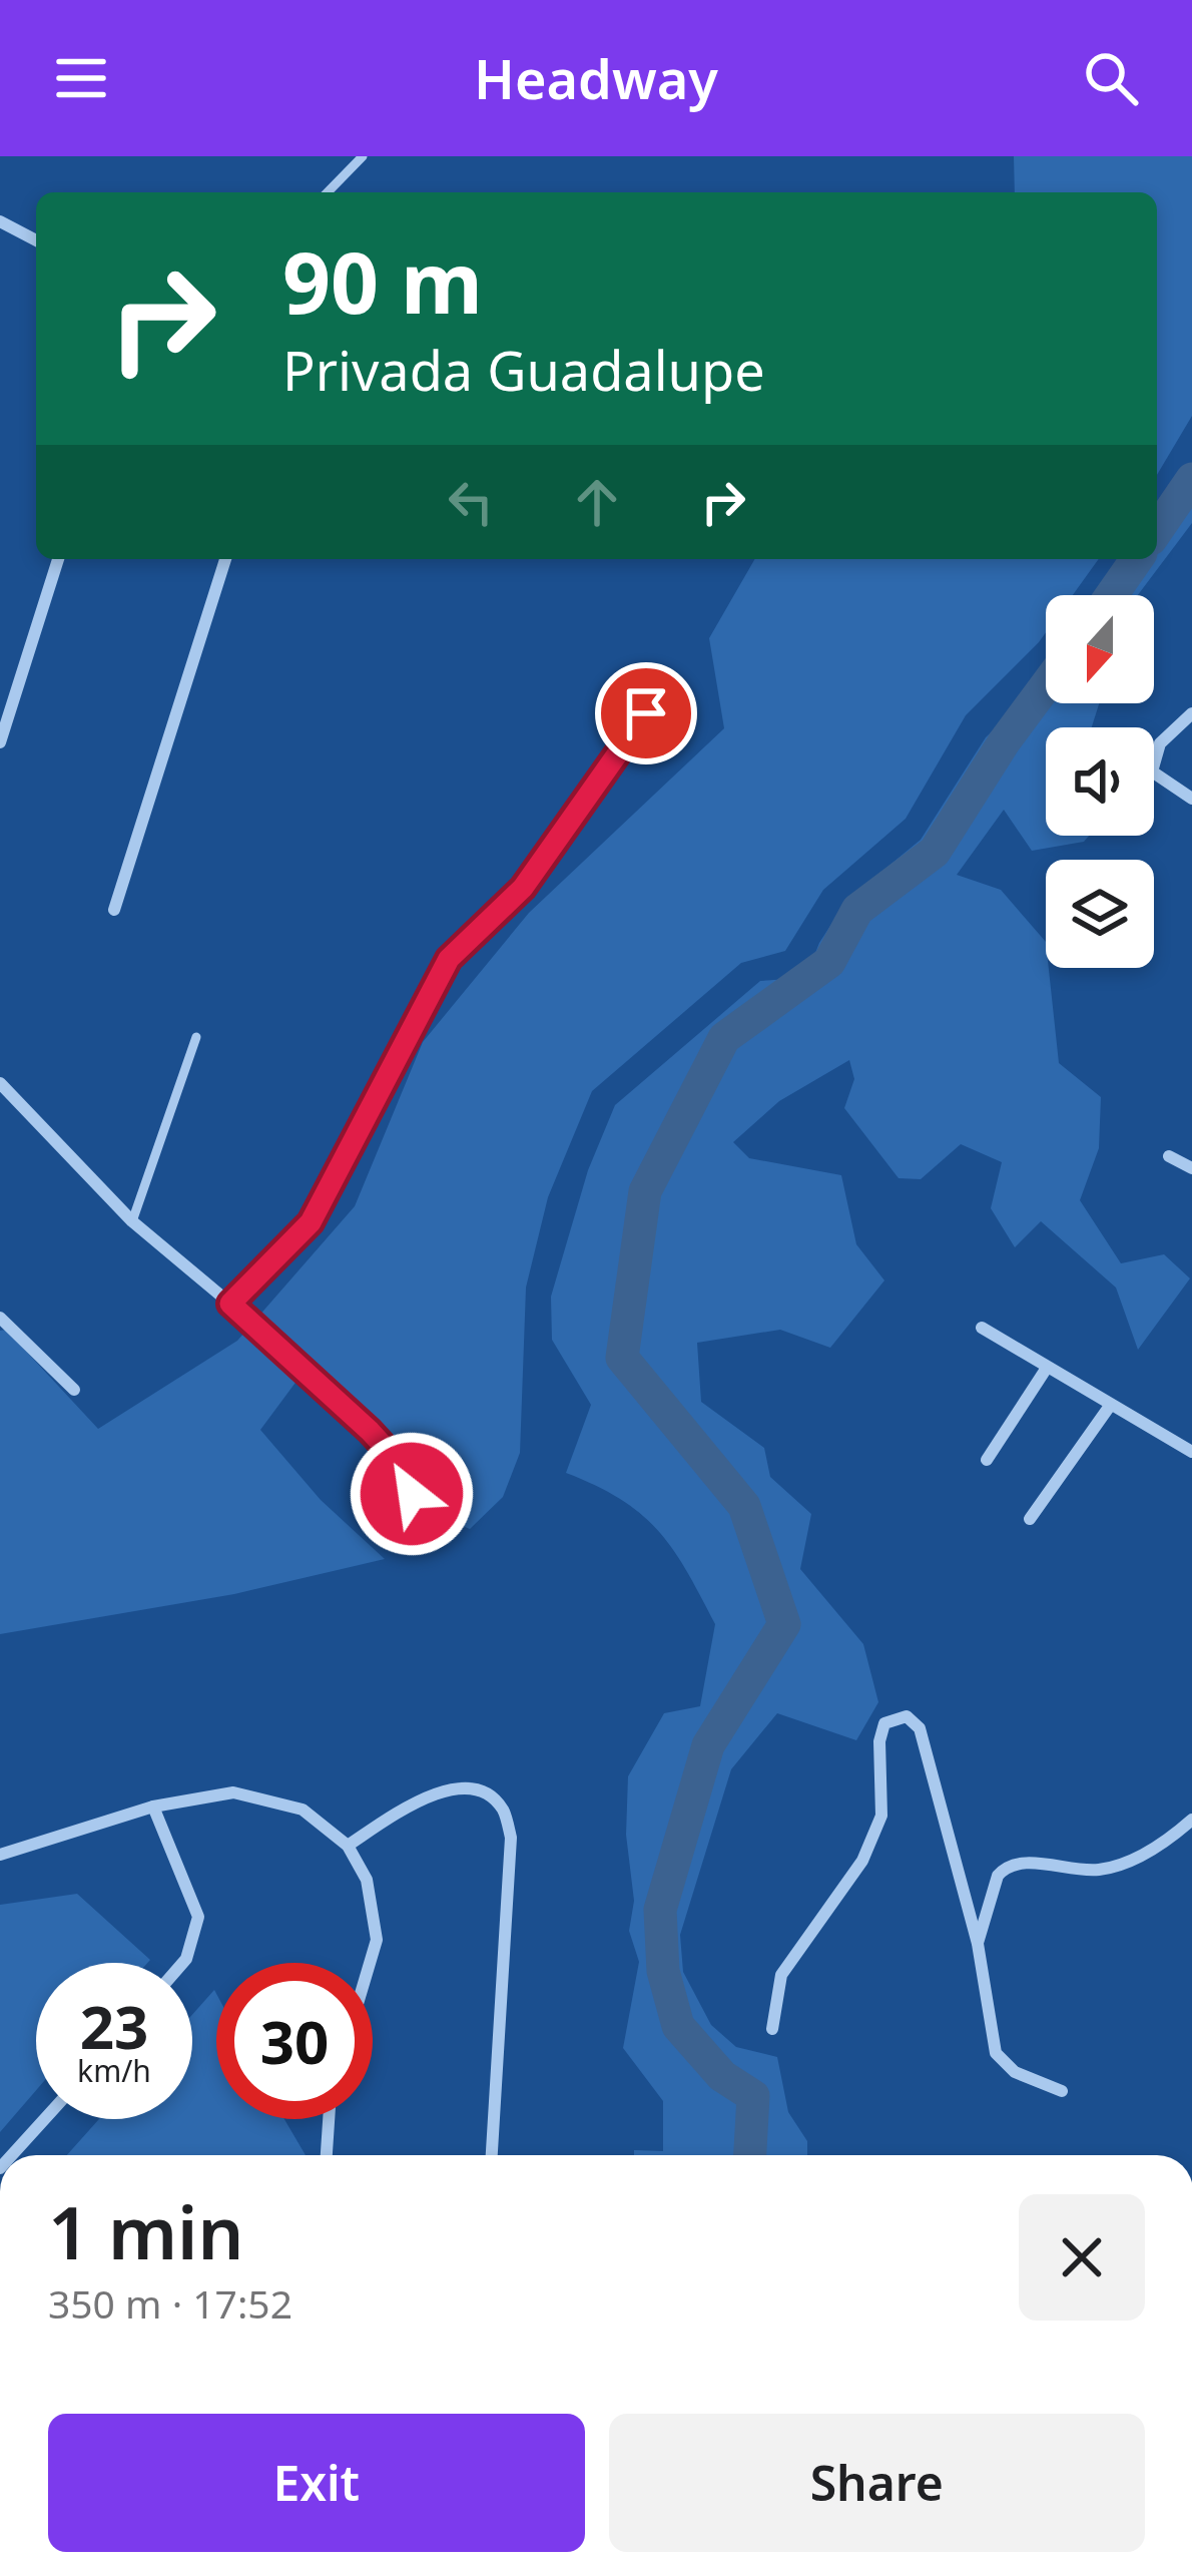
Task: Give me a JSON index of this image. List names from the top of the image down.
{
  "north": "bottom",
  "page": {
    "header": "Headway",
    "turn": ["90 m", "Privada Guadalupe"],
    "speed": "23 km/h",
    "limit": "30",
    "heading": ["1 min", "350 m · 17:52"],
    "buttons": ["Exit", "Share"]
  }
}
